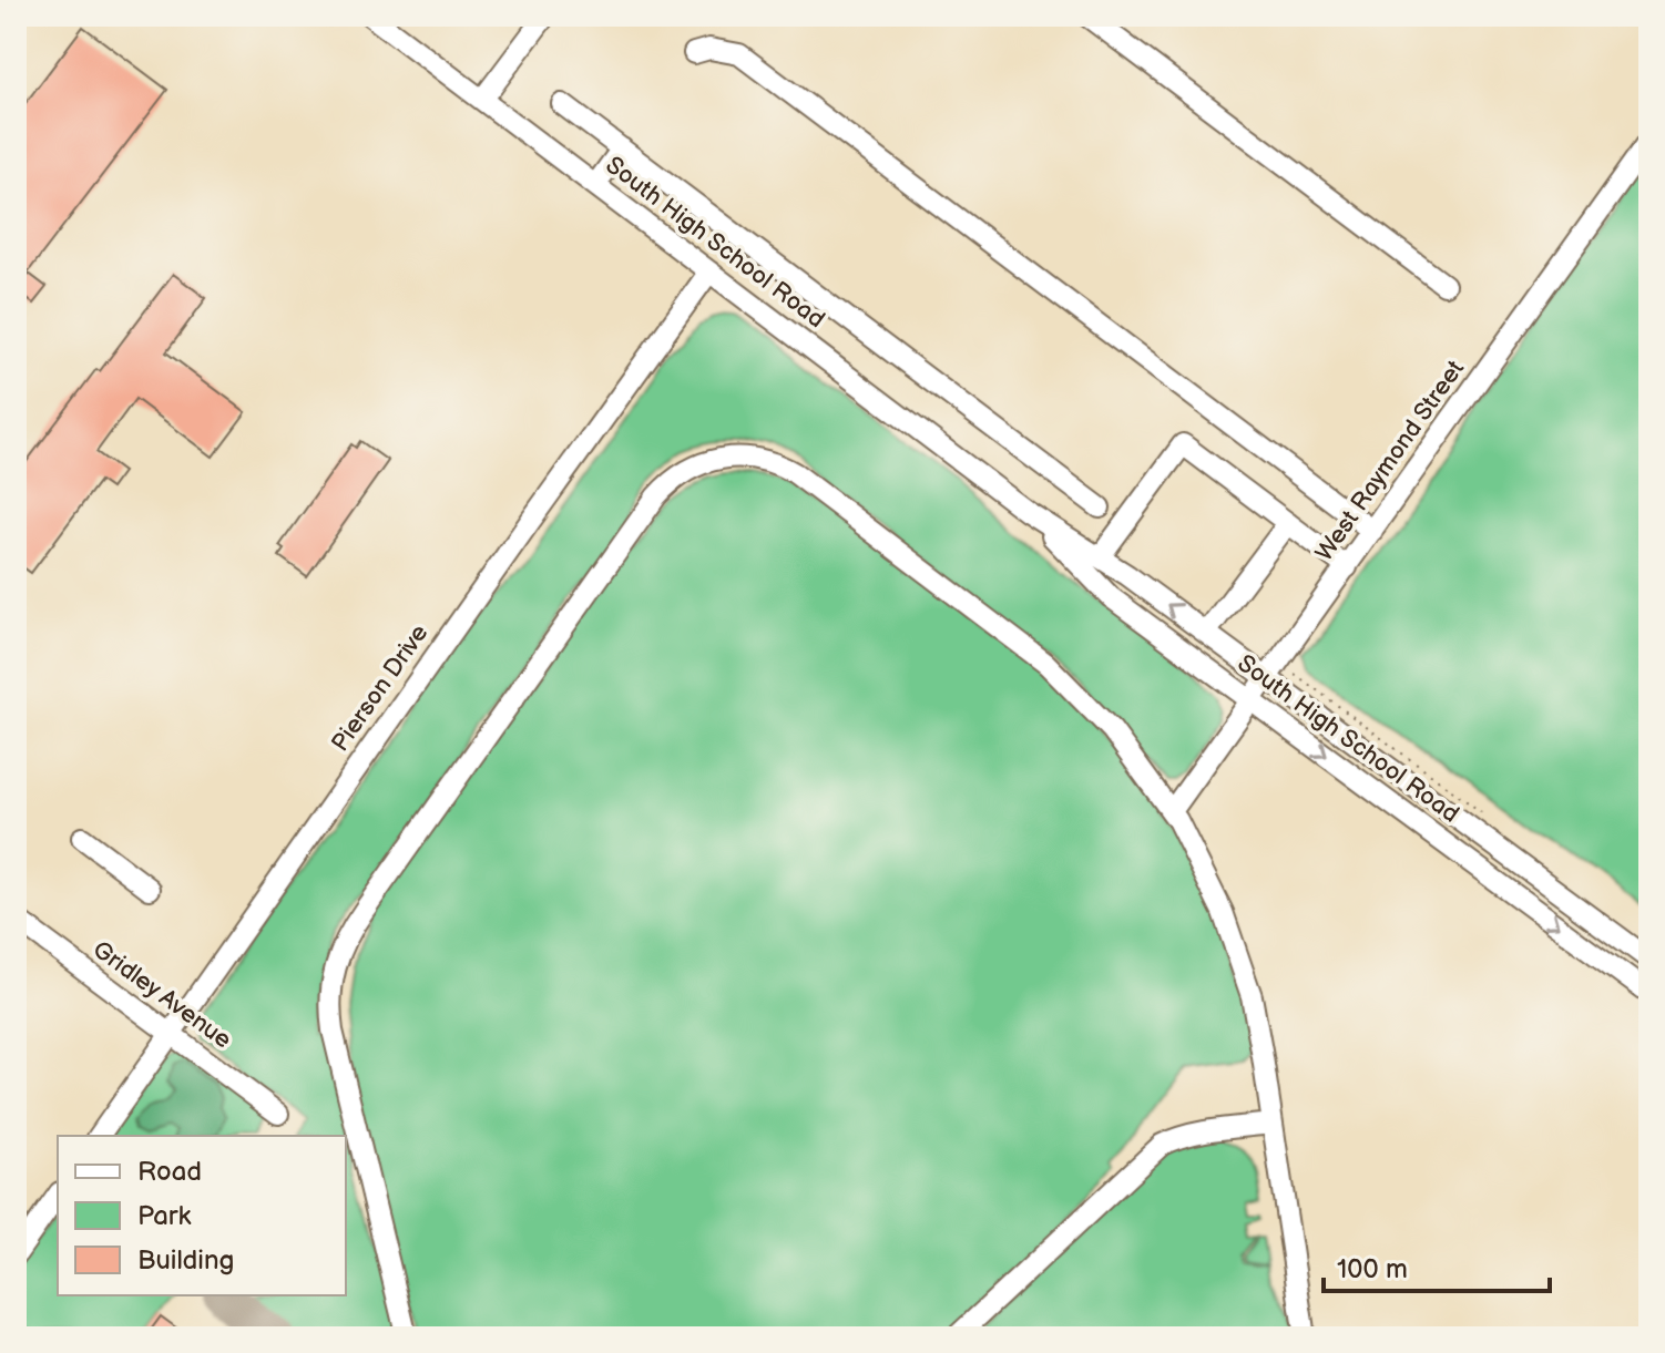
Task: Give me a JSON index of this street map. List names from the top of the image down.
{
  "streets": {
    "street": [
      "South High School Road",
      "West Raymond Street",
      "Pierson Drive",
      "Gridley Avenue"
    ]
  },
  "crossings": [
    ["South High School Road", "West Raymond Street"],
    ["South High School Road", "Pierson Drive"],
    ["Pierson Drive", "Gridley Avenue"]
  ],
  "legend": ["Road", "Park", "Building"],
  "scale_bar": "100 m"
}
